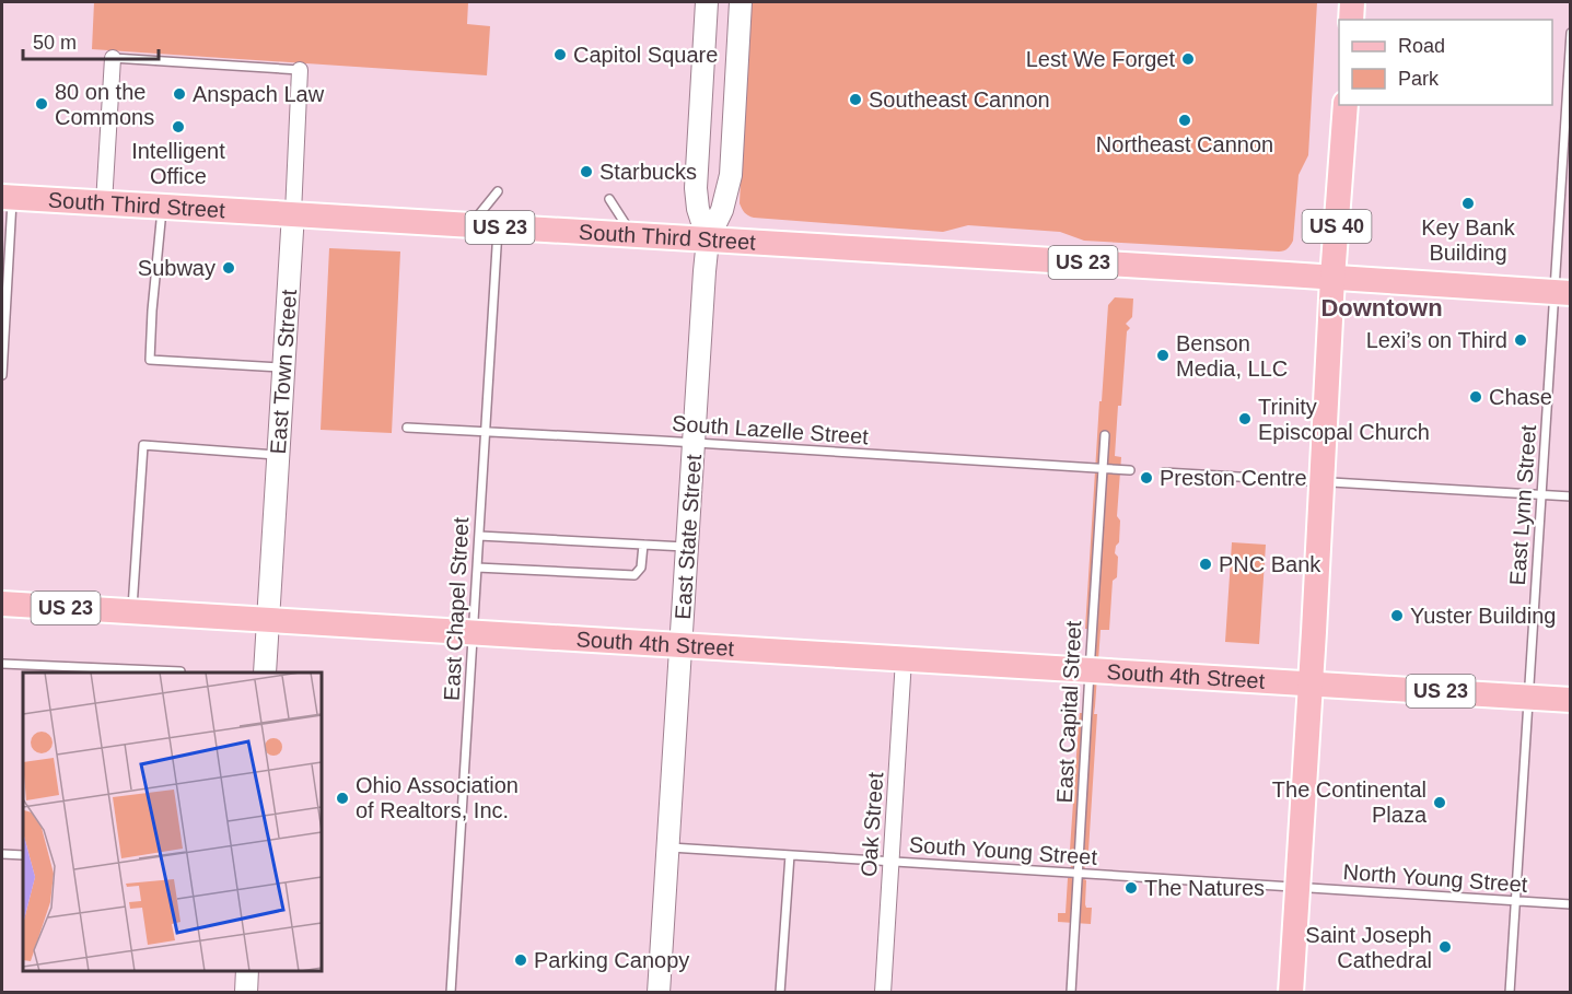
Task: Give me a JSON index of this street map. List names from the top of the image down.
{
  "streets": {
    "main road": [
      "South Third Street",
      "US 40",
      "US 23",
      "South 4th Street"
    ],
    "street": ["East Town Street", "East State Street", "Oak Street"],
    "lane": [
      "South Lazelle Street",
      "East Lynn Street",
      "East Chapel Street",
      "East Capital Street",
      "South Young Street",
      "North Young Street"
    ]
  },
  "crossings": [
    ["South Third Street", "US 40"],
    ["South Third Street", "US 23"],
    ["South Third Street", "East Town Street"],
    ["South Third Street", "East State Street"],
    ["South Third Street", "East Chapel Street"],
    ["US 40", "US 23"],
    ["US 40", "South 4th Street"],
    ["US 40", "South Young Street"],
    ["US 40", "North Young Street"],
    ["US 23", "East Lynn Street"],
    ["US 23", "South 4th Street"],
    ["East Town Street", "South 4th Street"],
    ["South Lazelle Street", "East State Street"],
    ["South Lazelle Street", "East Chapel Street"],
    ["South Lazelle Street", "East Capital Street"],
    ["East Lynn Street", "North Young Street"],
    ["East State Street", "South 4th Street"],
    ["East State Street", "South Young Street"],
    ["East Chapel Street", "South 4th Street"],
    ["South 4th Street", "East Capital Street"],
    ["South 4th Street", "Oak Street"],
    ["East Capital Street", "South Young Street"],
    ["Oak Street", "South Young Street"],
    ["South Young Street", "North Young Street"]
  ],
  "districts": ["Downtown"],
  "places": [
    "Capitol Square",
    "Lest We Forget",
    "Anspach Law",
    "Southeast Cannon",
    "80 on the Commons",
    "Northeast Cannon",
    "Intelligent Office",
    "Starbucks",
    "Key Bank Building",
    "Subway",
    "Lexi’s on Third",
    "Benson Media, LLC",
    "Chase",
    "Trinity Episcopal Church",
    "Preston Centre",
    "PNC Bank",
    "Yuster Building",
    "Ohio Association of Realtors, Inc.",
    "The Continental Plaza",
    "The Natures",
    "Saint Joseph Cathedral",
    "Parking Canopy"
  ],
  "legend": ["Road", "Park"],
  "scale_bar": "50 m"
}
